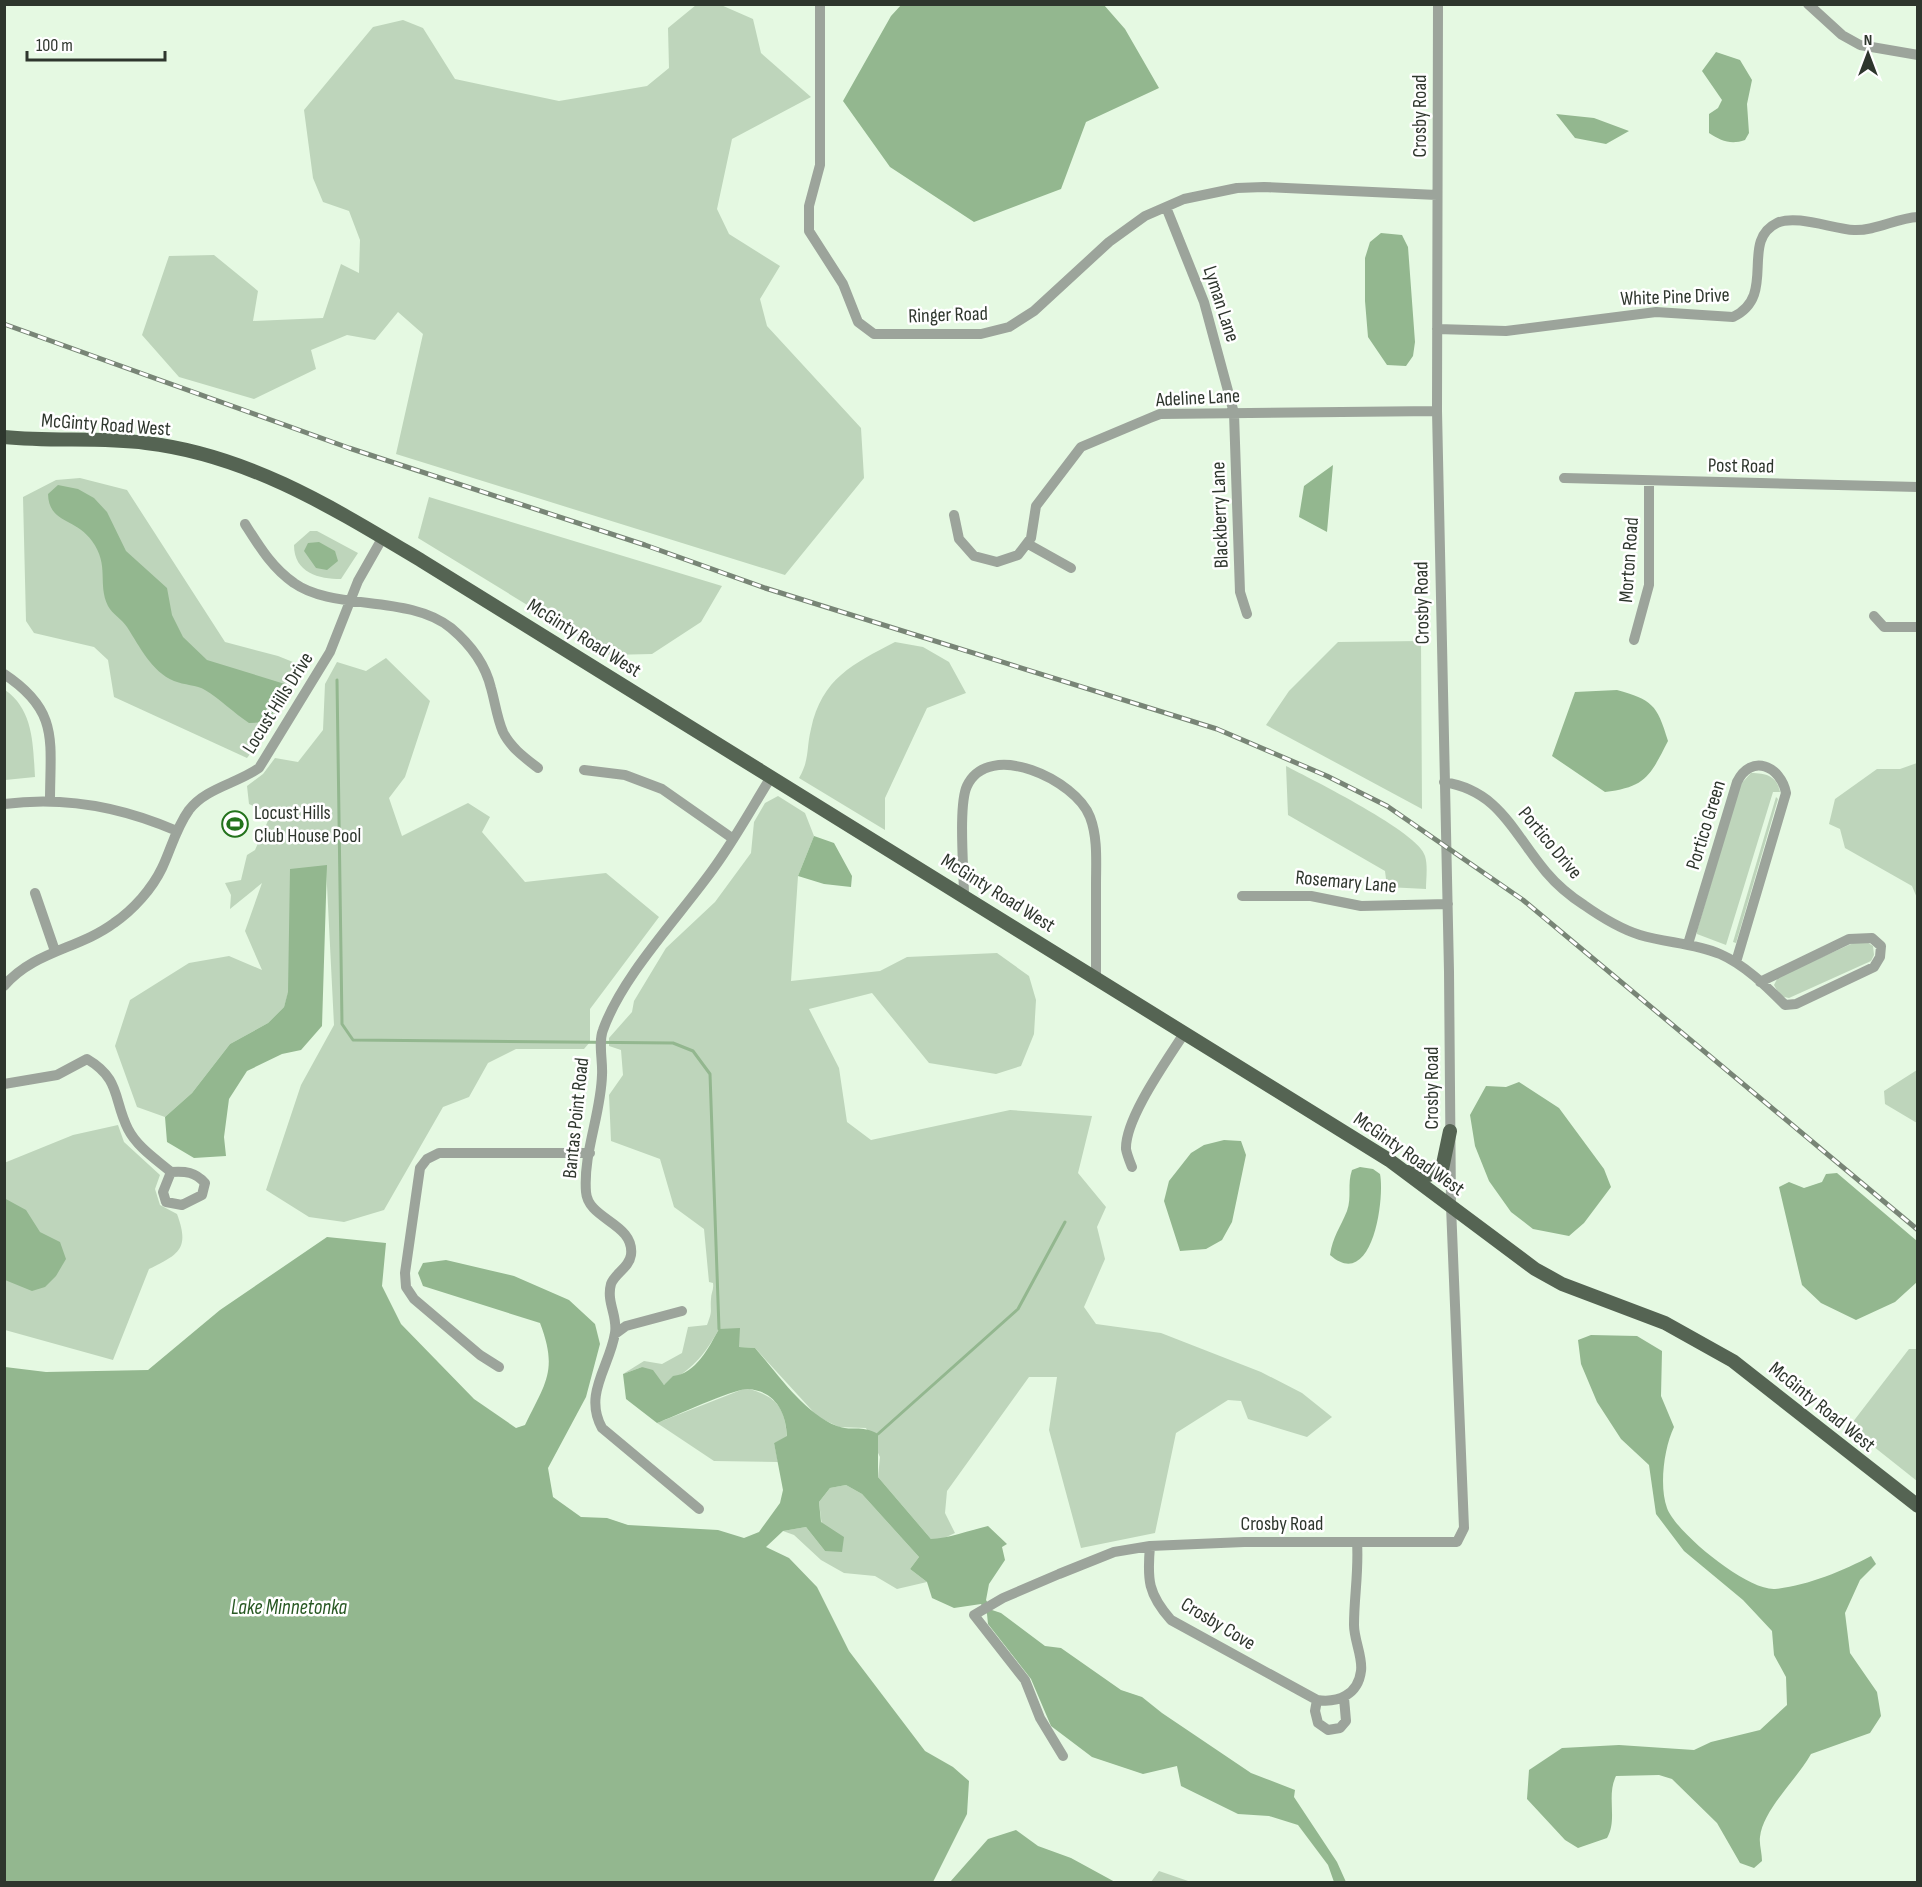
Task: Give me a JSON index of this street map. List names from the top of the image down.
{
  "streets": {
    "main road": ["McGinty Road West"],
    "street": [
      "Crosby Road",
      "White Pine Drive",
      "Lyman Lane",
      "Ringer Road",
      "Adeline Lane",
      "Post Road",
      "Blackberry Lane",
      "Morton Road",
      "Locust Hills Drive",
      "Portico Green",
      "Portico Drive",
      "Rosemary Lane",
      "Bantas Point Road",
      "Crosby Cove"
    ]
  },
  "crossings": [
    ["Crosby Road", "White Pine Drive"],
    ["Crosby Road", "Ringer Road"],
    ["Crosby Road", "Adeline Lane"],
    ["Crosby Road", "McGinty Road West"],
    ["Crosby Road", "Portico Drive"],
    ["Crosby Road", "Rosemary Lane"],
    ["Crosby Road", "Crosby Cove"],
    ["Lyman Lane", "Ringer Road"],
    ["Lyman Lane", "Adeline Lane"],
    ["Lyman Lane", "Blackberry Lane"],
    ["Adeline Lane", "Blackberry Lane"],
    ["McGinty Road West", "Locust Hills Drive"],
    ["McGinty Road West", "Bantas Point Road"],
    ["Post Road", "Morton Road"],
    ["Portico Green", "Portico Drive"]
  ],
  "water": ["Lake Minnetonka"],
  "places": {
    "sports": ["Locust Hills Club House Pool"]
  },
  "scale_bar": "100 m",
  "north": "top"
}
